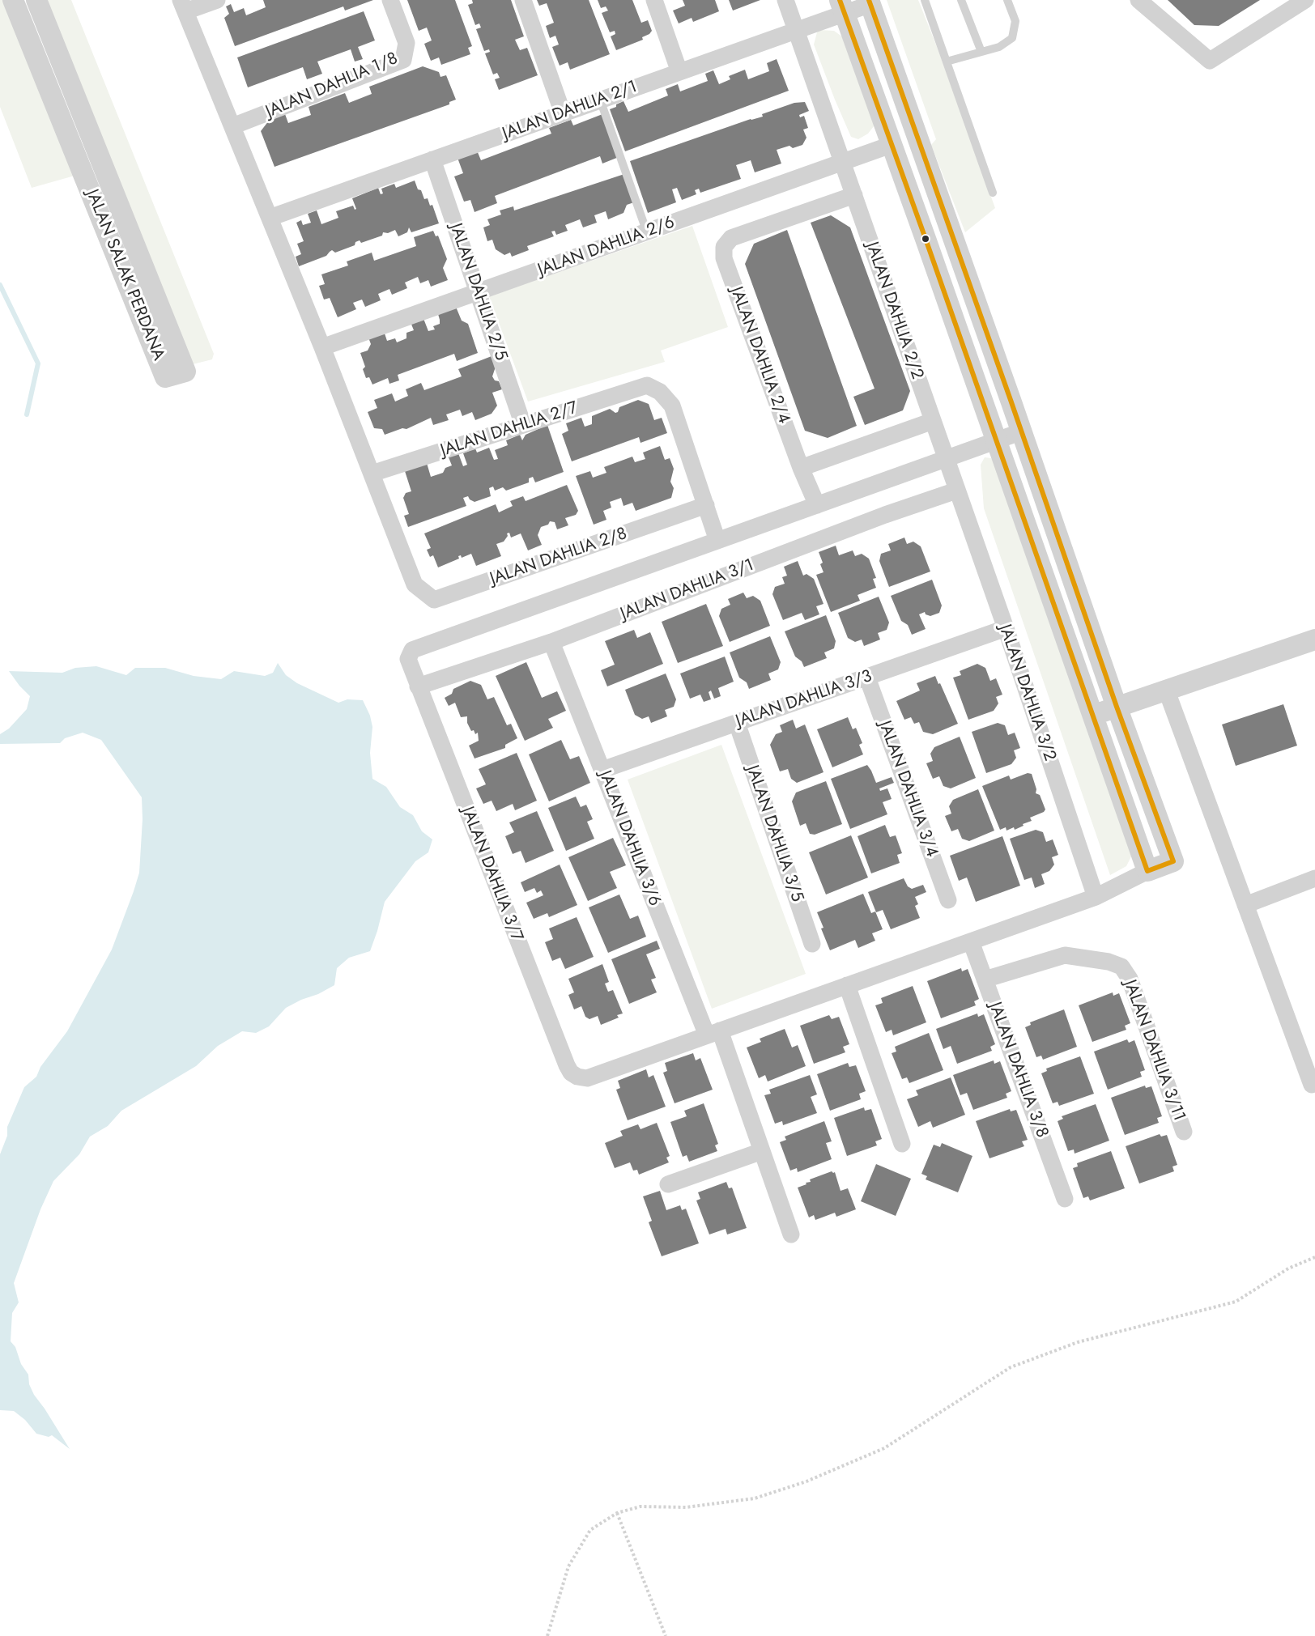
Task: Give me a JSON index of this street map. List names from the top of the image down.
{
  "streets": {
    "street": [
      "JALAN DAHLIA 1/8",
      "JALAN DAHLIA 2/1",
      "JALAN DAHLIA 2/6",
      "JALAN SALAK PERDANA",
      "JALAN DAHLIA 2/5",
      "JALAN DAHLIA 2/2",
      "JALAN DAHLIA 2/4",
      "JALAN DAHLIA 2/7",
      "JALAN DAHLIA 2/8",
      "JALAN DAHLIA 3/1",
      "JALAN DAHLIA 3/2",
      "JALAN DAHLIA 3/3",
      "JALAN DAHLIA 3/4",
      "JALAN DAHLIA 3/5",
      "JALAN DAHLIA 3/6",
      "JALAN DAHLIA 3/7",
      "JALAN DAHLIA 3/11",
      "JALAN DAHLIA 3/8"
    ]
  },
  "crossings": [
    ["JALAN DAHLIA 2/1", "JALAN DAHLIA 2/5"],
    ["JALAN DAHLIA 2/1", "JALAN DAHLIA 2/2"],
    ["JALAN DAHLIA 2/6", "JALAN DAHLIA 2/5"],
    ["JALAN DAHLIA 2/6", "JALAN DAHLIA 2/2"],
    ["JALAN DAHLIA 2/5", "JALAN DAHLIA 2/7"],
    ["JALAN DAHLIA 2/2", "JALAN DAHLIA 2/4"],
    ["JALAN DAHLIA 2/2", "JALAN DAHLIA 3/2"],
    ["JALAN DAHLIA 2/7", "JALAN DAHLIA 2/8"],
    ["JALAN DAHLIA 3/1", "JALAN DAHLIA 3/2"],
    ["JALAN DAHLIA 3/1", "JALAN DAHLIA 3/6"],
    ["JALAN DAHLIA 3/1", "JALAN DAHLIA 3/7"],
    ["JALAN DAHLIA 3/2", "JALAN DAHLIA 3/3"],
    ["JALAN DAHLIA 3/3", "JALAN DAHLIA 3/4"],
    ["JALAN DAHLIA 3/3", "JALAN DAHLIA 3/5"],
    ["JALAN DAHLIA 3/3", "JALAN DAHLIA 3/6"],
    ["JALAN DAHLIA 3/6", "JALAN DAHLIA 3/7"],
    ["JALAN DAHLIA 3/11", "JALAN DAHLIA 3/8"]
  ]
}
